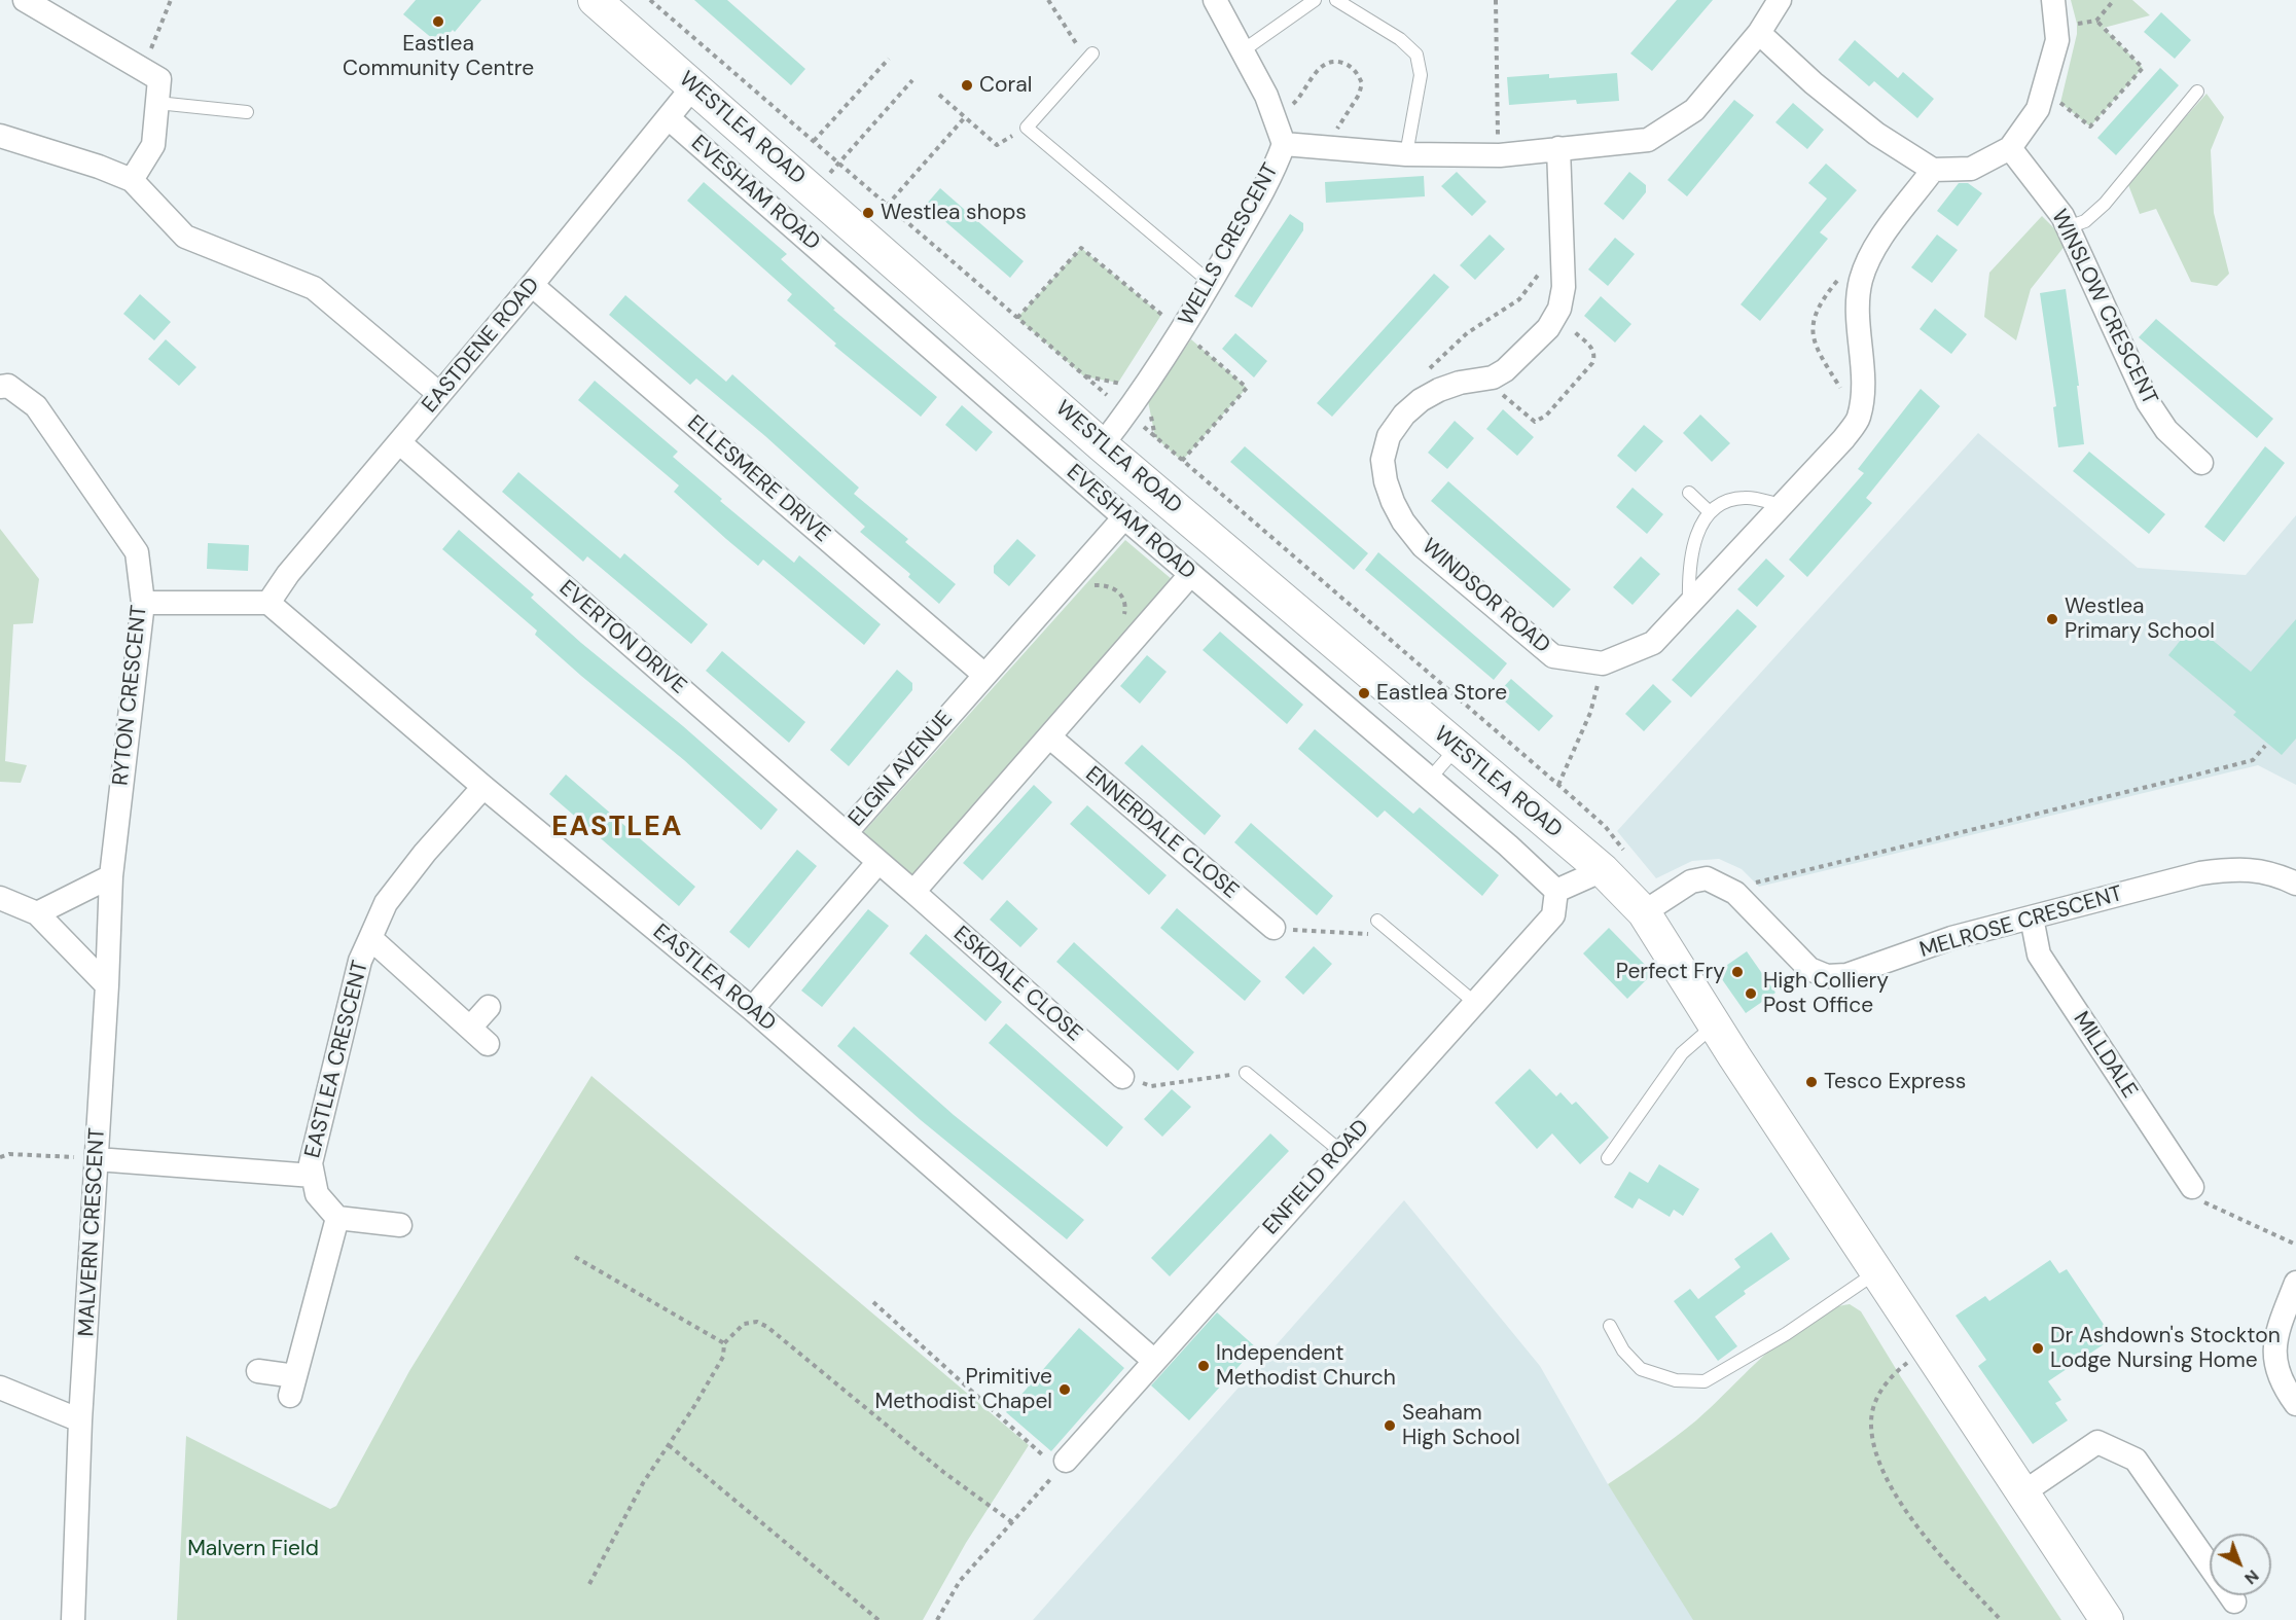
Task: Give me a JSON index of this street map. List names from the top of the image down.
{
  "streets": {
    "main road": ["WESTLEA ROAD"],
    "street": [
      "EVESHAM ROAD",
      "WELLS CRESCENT",
      "WINSLOW CRESCENT",
      "EASTDENE ROAD",
      "ELLESMERE DRIVE",
      "WINDSOR ROAD",
      "EVERTON DRIVE",
      "RYTON CRESCENT",
      "ELGIN AVENUE",
      "ENNERDALE CLOSE",
      "MELROSE CRESCENT",
      "EASTLEA ROAD",
      "ESKDALE CLOSE",
      "MILLDALE",
      "EASTLEA CRESCENT",
      "ENFIELD ROAD",
      "MALVERN CRESCENT"
    ]
  },
  "crossings": [
    ["WESTLEA ROAD", "WELLS CRESCENT"],
    ["WESTLEA ROAD", "EASTDENE ROAD"],
    ["WESTLEA ROAD", "MELROSE CRESCENT"],
    ["EVESHAM ROAD", "EASTDENE ROAD"],
    ["EVESHAM ROAD", "ELGIN AVENUE"],
    ["EVESHAM ROAD", "ENFIELD ROAD"],
    ["EASTDENE ROAD", "ELLESMERE DRIVE"],
    ["EASTDENE ROAD", "EVERTON DRIVE"],
    ["EASTDENE ROAD", "EASTLEA ROAD"],
    ["ELLESMERE DRIVE", "ELGIN AVENUE"],
    ["EVERTON DRIVE", "ELGIN AVENUE"],
    ["RYTON CRESCENT", "MALVERN CRESCENT"],
    ["ELGIN AVENUE", "ESKDALE CLOSE"],
    ["MELROSE CRESCENT", "MILLDALE"],
    ["EASTLEA ROAD", "EASTLEA CRESCENT"],
    ["EASTLEA ROAD", "ENFIELD ROAD"]
  ],
  "districts": ["EASTLEA"],
  "parks": ["Malvern Field"],
  "places": [
    "Eastlea Community Centre",
    "Coral",
    "Westlea shops",
    "Westlea Primary School",
    "Eastlea Store",
    "Perfect Fry",
    "High Colliery Post Office",
    "Tesco Express",
    "Dr Ashdown's Stockton Lodge Nursing Home",
    "Independent Methodist Church",
    "Primitive Methodist Chapel",
    "Seaham High School"
  ],
  "north": "bottom right"
}
